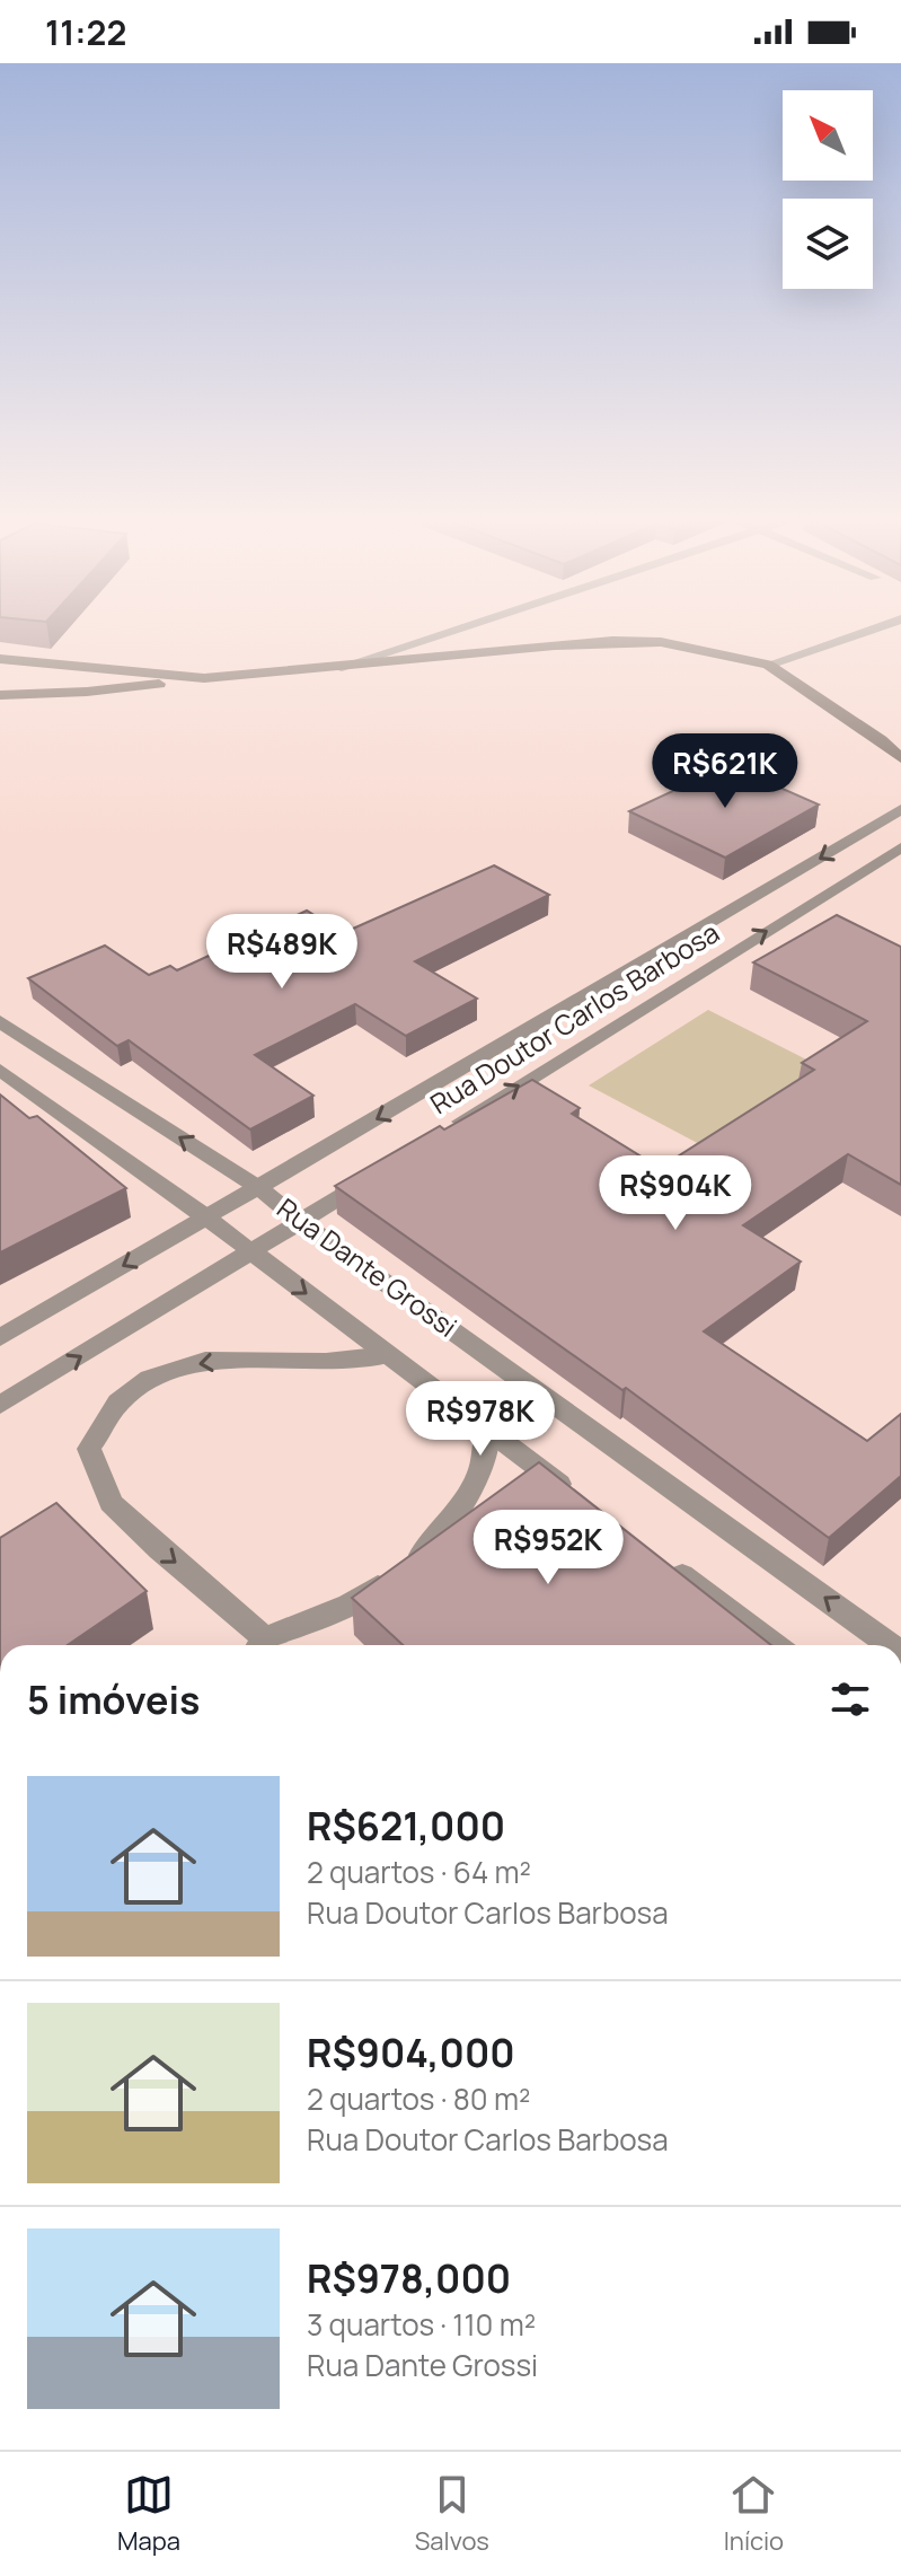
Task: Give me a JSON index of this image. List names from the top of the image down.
{
  "streets": {
    "street": ["Rua Doutor Carlos Barbosa", "Rua Dante Grossi"]
  },
  "crossings": [
    ["Rua Doutor Carlos Barbosa", "Rua Dante Grossi"]
  ],
  "north": "top left",
  "page": {
    "status": "11:22",
    "price": [
      "R$621K",
      "R$489K",
      "R$904K",
      "R$978K",
      "R$952K"
    ],
    "heading": "5 imóveis",
    "list": [
      {
        "name": "R$621,000",
        "note": "2 quartos · 64 m² · Rua Doutor Carlos Barbosa"
      },
      {
        "name": "R$904,000",
        "note": "2 quartos · 80 m² · Rua Doutor Carlos Barbosa"
      },
      {
        "name": "R$978,000",
        "note": "3 quartos · 110 m² · Rua Dante Grossi"
      }
    ],
    "tabs": ["Mapa", "Salvos", "Início"]
  }
}
